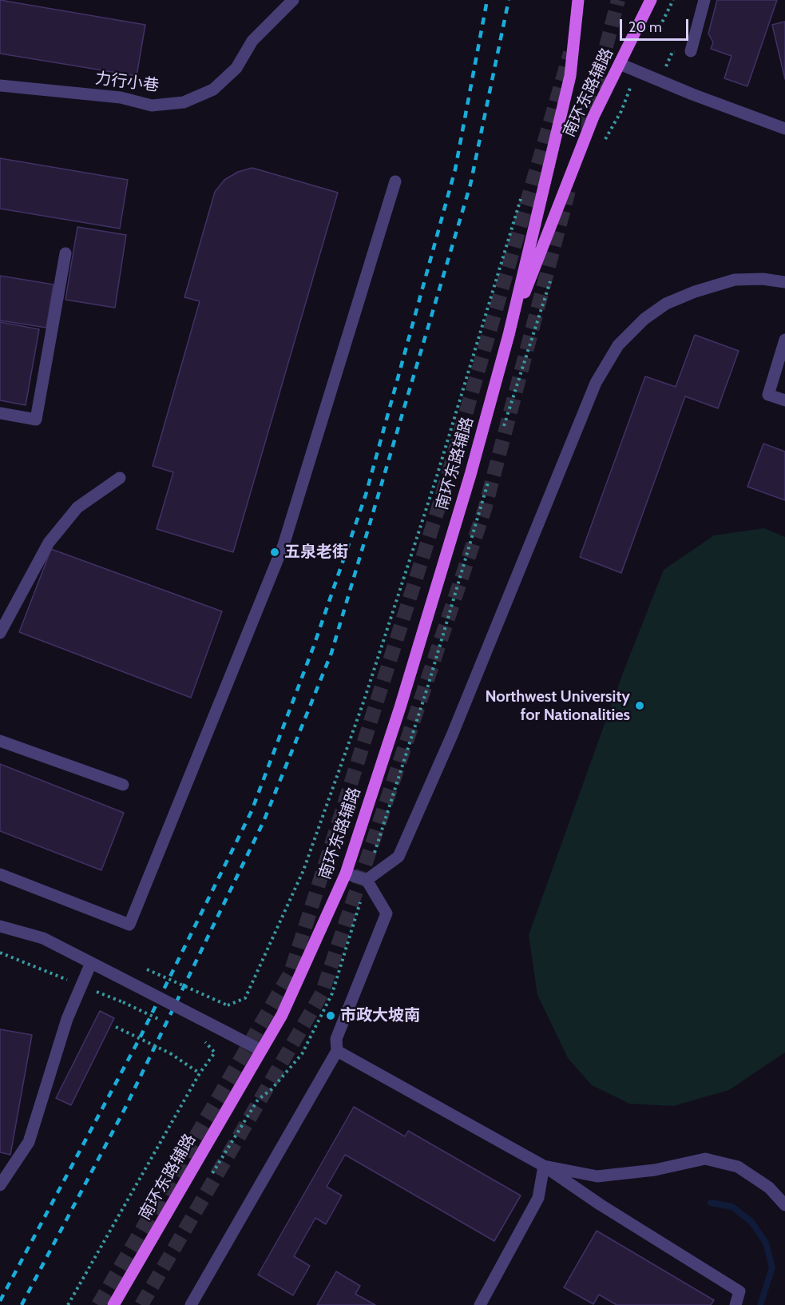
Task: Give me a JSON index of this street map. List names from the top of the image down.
{
  "streets": {
    "main road": ["南环东路辅路"],
    "street": ["力行小巷"]
  },
  "places": ["五泉老街", "Northwest University for Nationalities", "市政大坡南"],
  "scale_bar": "20 m"
}
